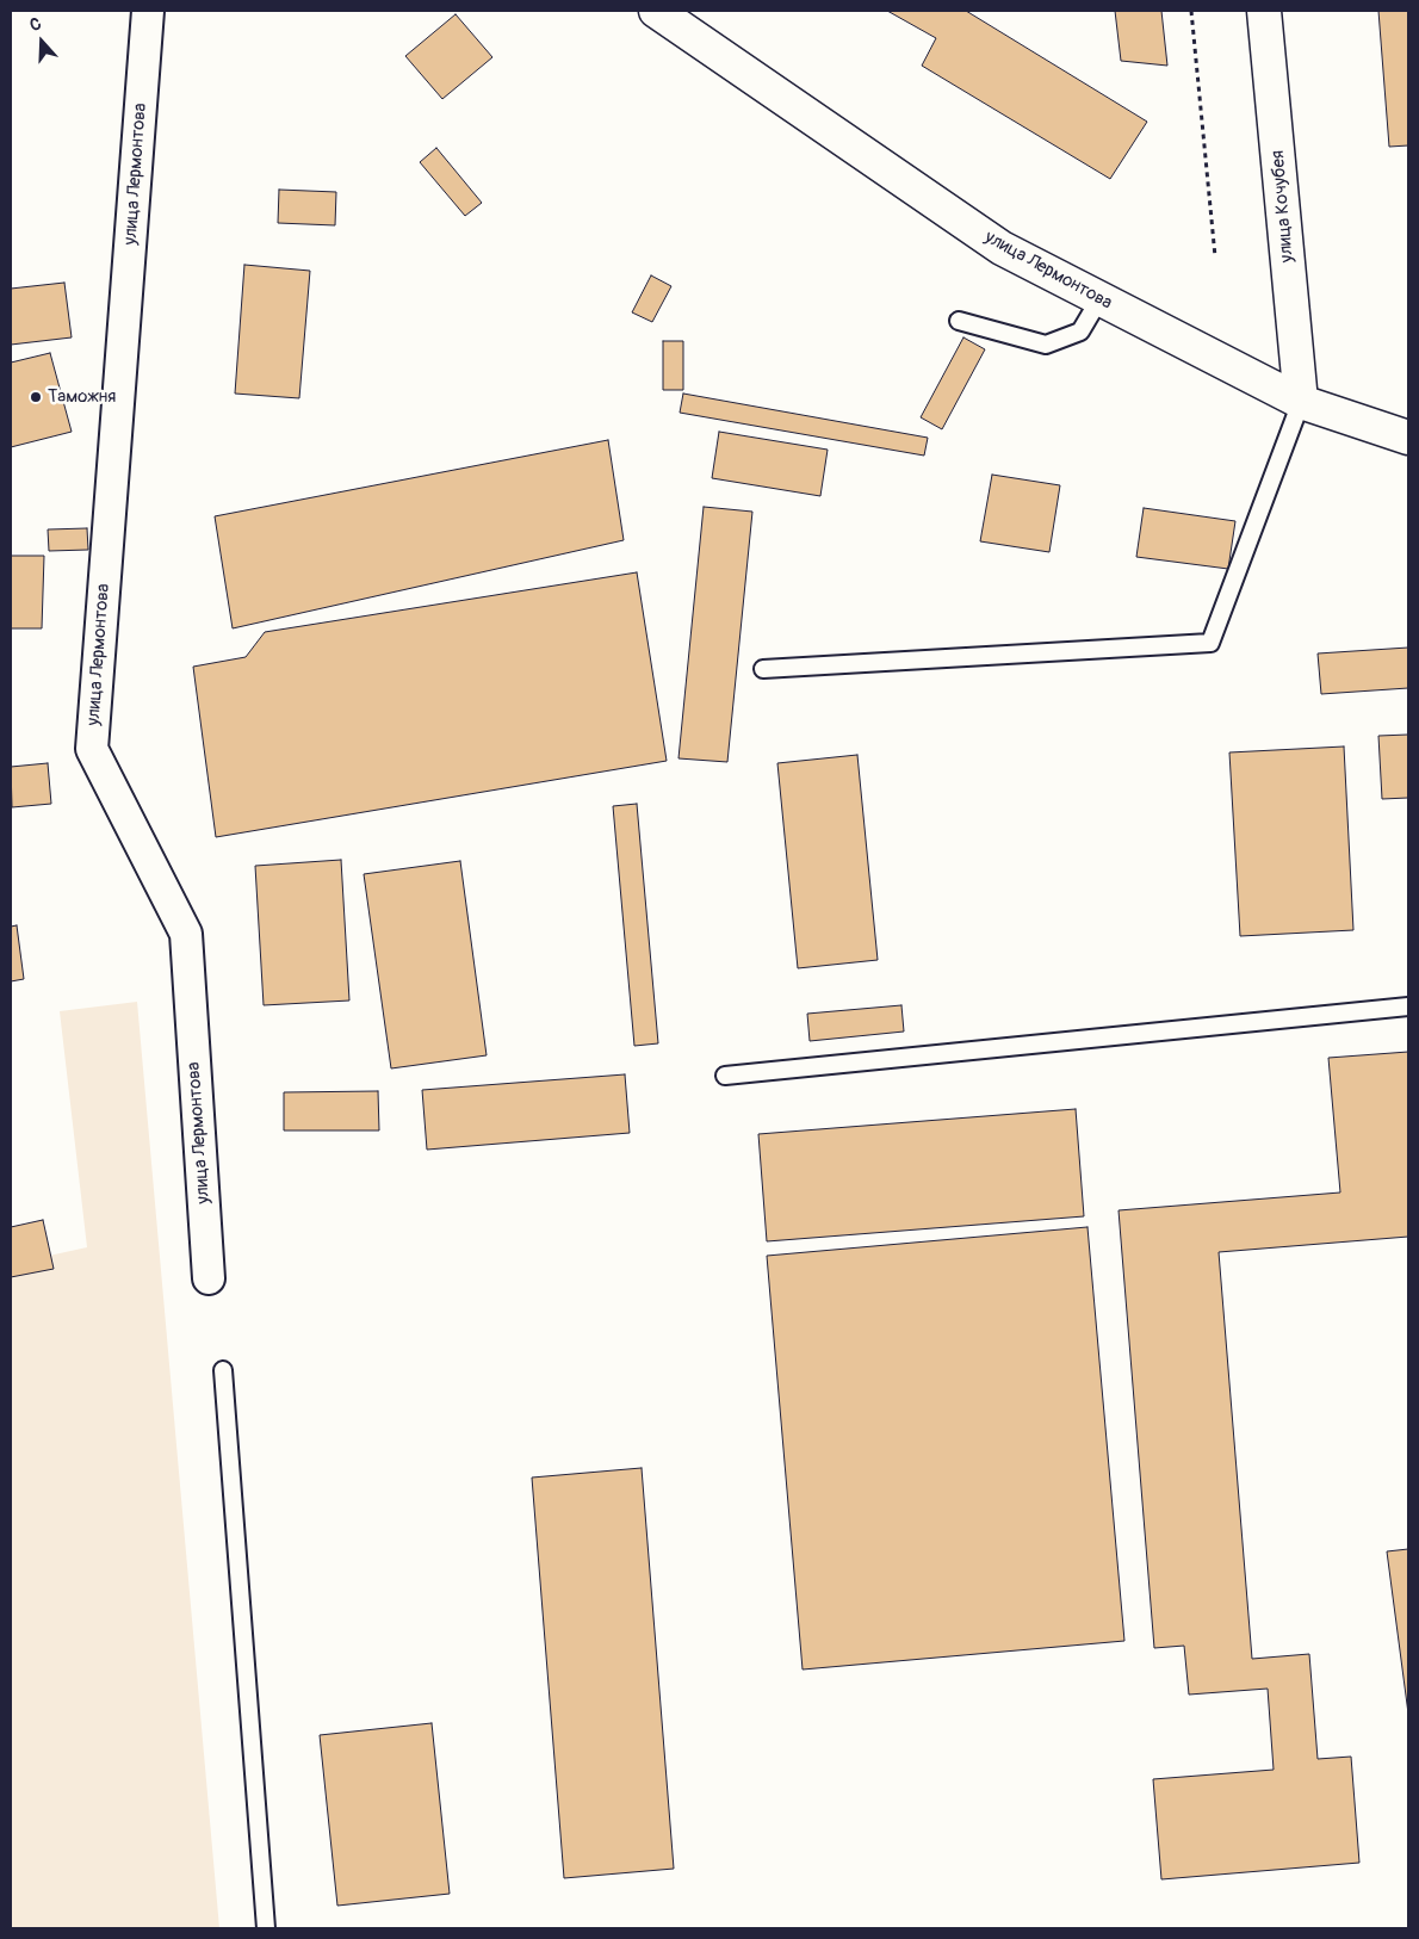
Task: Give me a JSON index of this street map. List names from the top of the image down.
{
  "streets": {
    "street": ["улица Лермонтова", "улица Кочубея"]
  },
  "crossings": [
    ["улица Лермонтова", "улица Кочубея"]
  ],
  "places": ["Таможня"],
  "north": "top"
}
